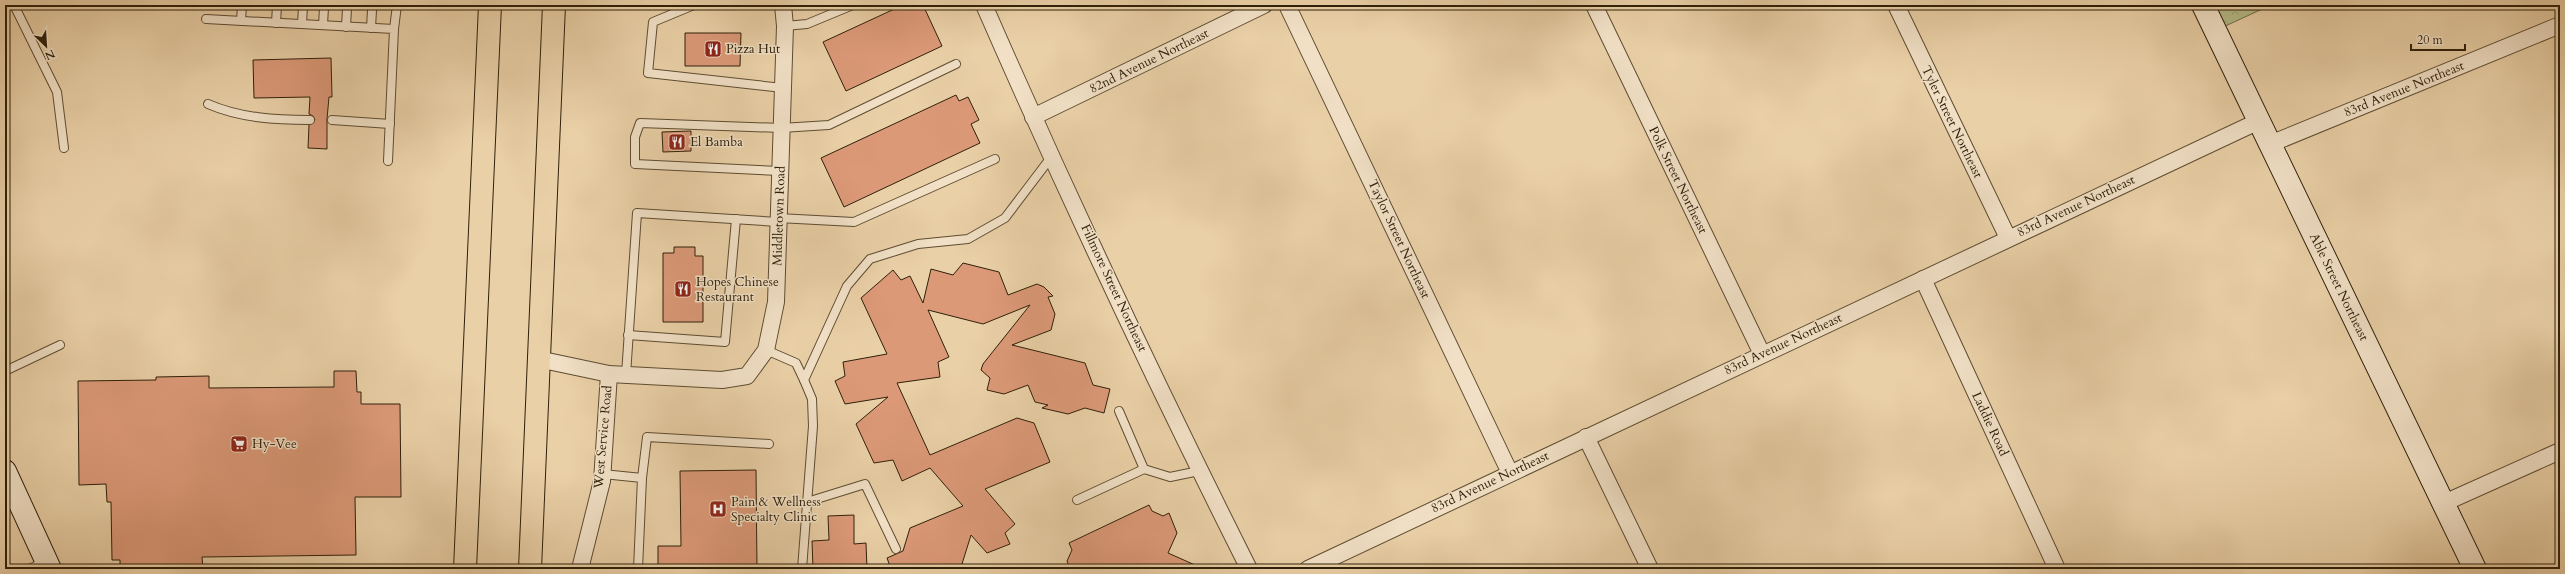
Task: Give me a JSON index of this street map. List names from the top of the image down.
{
  "streets": {
    "street": [
      "82nd Avenue Northeast",
      "83rd Avenue Northeast",
      "Tyler Street Northeast",
      "Polk Street Northeast",
      "Middletown Road",
      "Taylor Street Northeast",
      "Able Street Northeast",
      "Fillmore Street Northeast",
      "Laddie Road",
      "West Service Road"
    ]
  },
  "crossings": [
    ["82nd Avenue Northeast", "Fillmore Street Northeast"],
    ["83rd Avenue Northeast", "Tyler Street Northeast"],
    ["83rd Avenue Northeast", "Polk Street Northeast"],
    ["83rd Avenue Northeast", "Taylor Street Northeast"],
    ["83rd Avenue Northeast", "Able Street Northeast"],
    ["83rd Avenue Northeast", "Laddie Road"],
    ["Middletown Road", "West Service Road"]
  ],
  "places": {
    "restaurant": ["Pizza Hut", "El Bamba", "Hopes Chinese Restaurant"],
    "supermarket": ["Hy-Vee"],
    "hospital": ["Pain & Wellness Specialty Clinic"]
  },
  "scale_bar": "20 m",
  "north": "bottom right"
}
